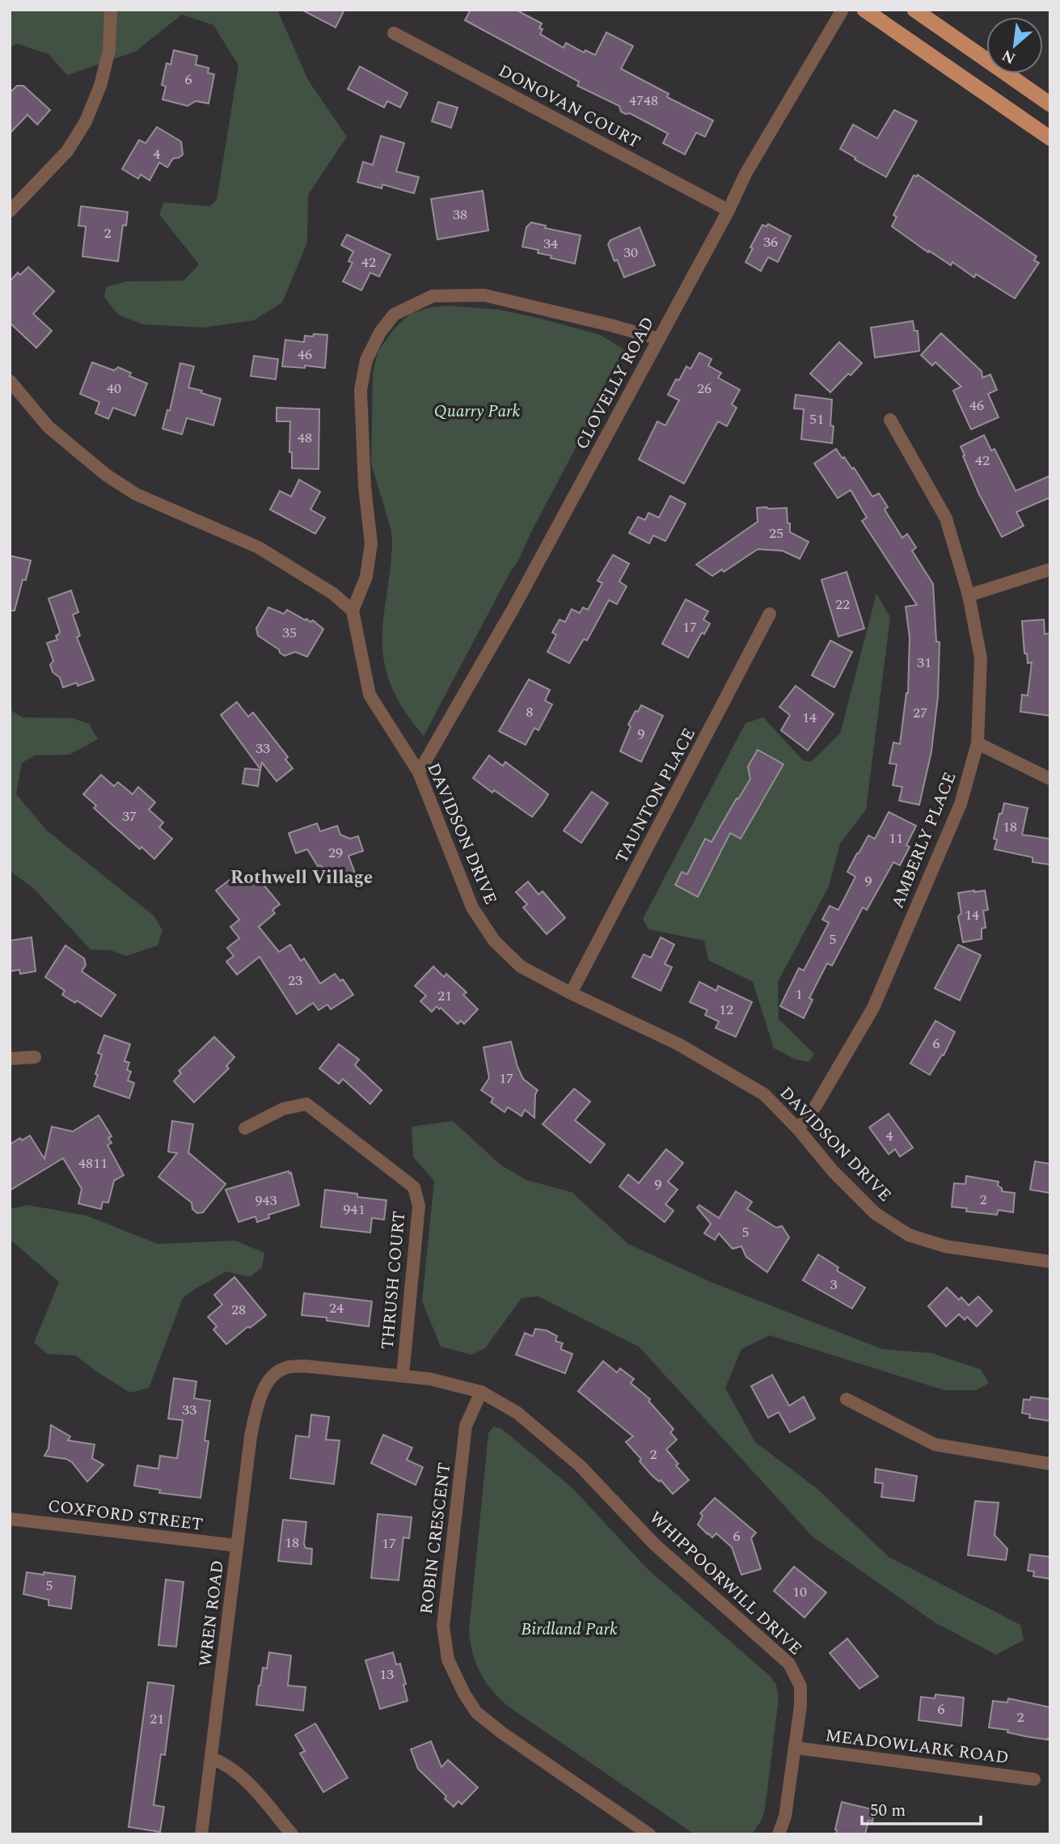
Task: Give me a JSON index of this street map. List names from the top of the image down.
{
  "streets": {
    "street": [
      "DONOVAN COURT",
      "CLOVELLY ROAD",
      "TAUNTON PLACE",
      "DAVIDSON DRIVE",
      "AMBERLY PLACE",
      "THRUSH COURT",
      "COXFORD STREET",
      "ROBIN CRESCENT",
      "WHIPPOORWILL DRIVE",
      "WREN ROAD",
      "MEADOWLARK ROAD"
    ]
  },
  "crossings": [
    ["DONOVAN COURT", "CLOVELLY ROAD"],
    ["CLOVELLY ROAD", "DAVIDSON DRIVE"],
    ["TAUNTON PLACE", "DAVIDSON DRIVE"],
    ["DAVIDSON DRIVE", "AMBERLY PLACE"],
    ["THRUSH COURT", "WREN ROAD"],
    ["COXFORD STREET", "WREN ROAD"],
    ["ROBIN CRESCENT", "WHIPPOORWILL DRIVE"],
    ["WHIPPOORWILL DRIVE", "MEADOWLARK ROAD"]
  ],
  "districts": ["Rothwell Village"],
  "parks": ["Quarry Park", "Birdland Park"],
  "house_numbers": [
    "6",
    "4748",
    "4",
    "38",
    "2",
    "36",
    "34",
    "30",
    "42",
    "46",
    "40",
    "26",
    "46",
    "51",
    "48",
    "42",
    "25",
    "22",
    "17",
    "35",
    "31",
    "8",
    "27",
    "14",
    "9",
    "33",
    "37",
    "18",
    "11",
    "29",
    "9",
    "14",
    "5",
    "23",
    "1",
    "21",
    "12",
    "6",
    "17",
    "4",
    "4811",
    "9",
    "2",
    "943",
    "941",
    "5",
    "3",
    "24",
    "28",
    "33",
    "2",
    "6",
    "18",
    "17",
    "5",
    "10",
    "13",
    "6",
    "2",
    "21"
  ],
  "scale_bar": "50 m",
  "north": "bottom left"
}
